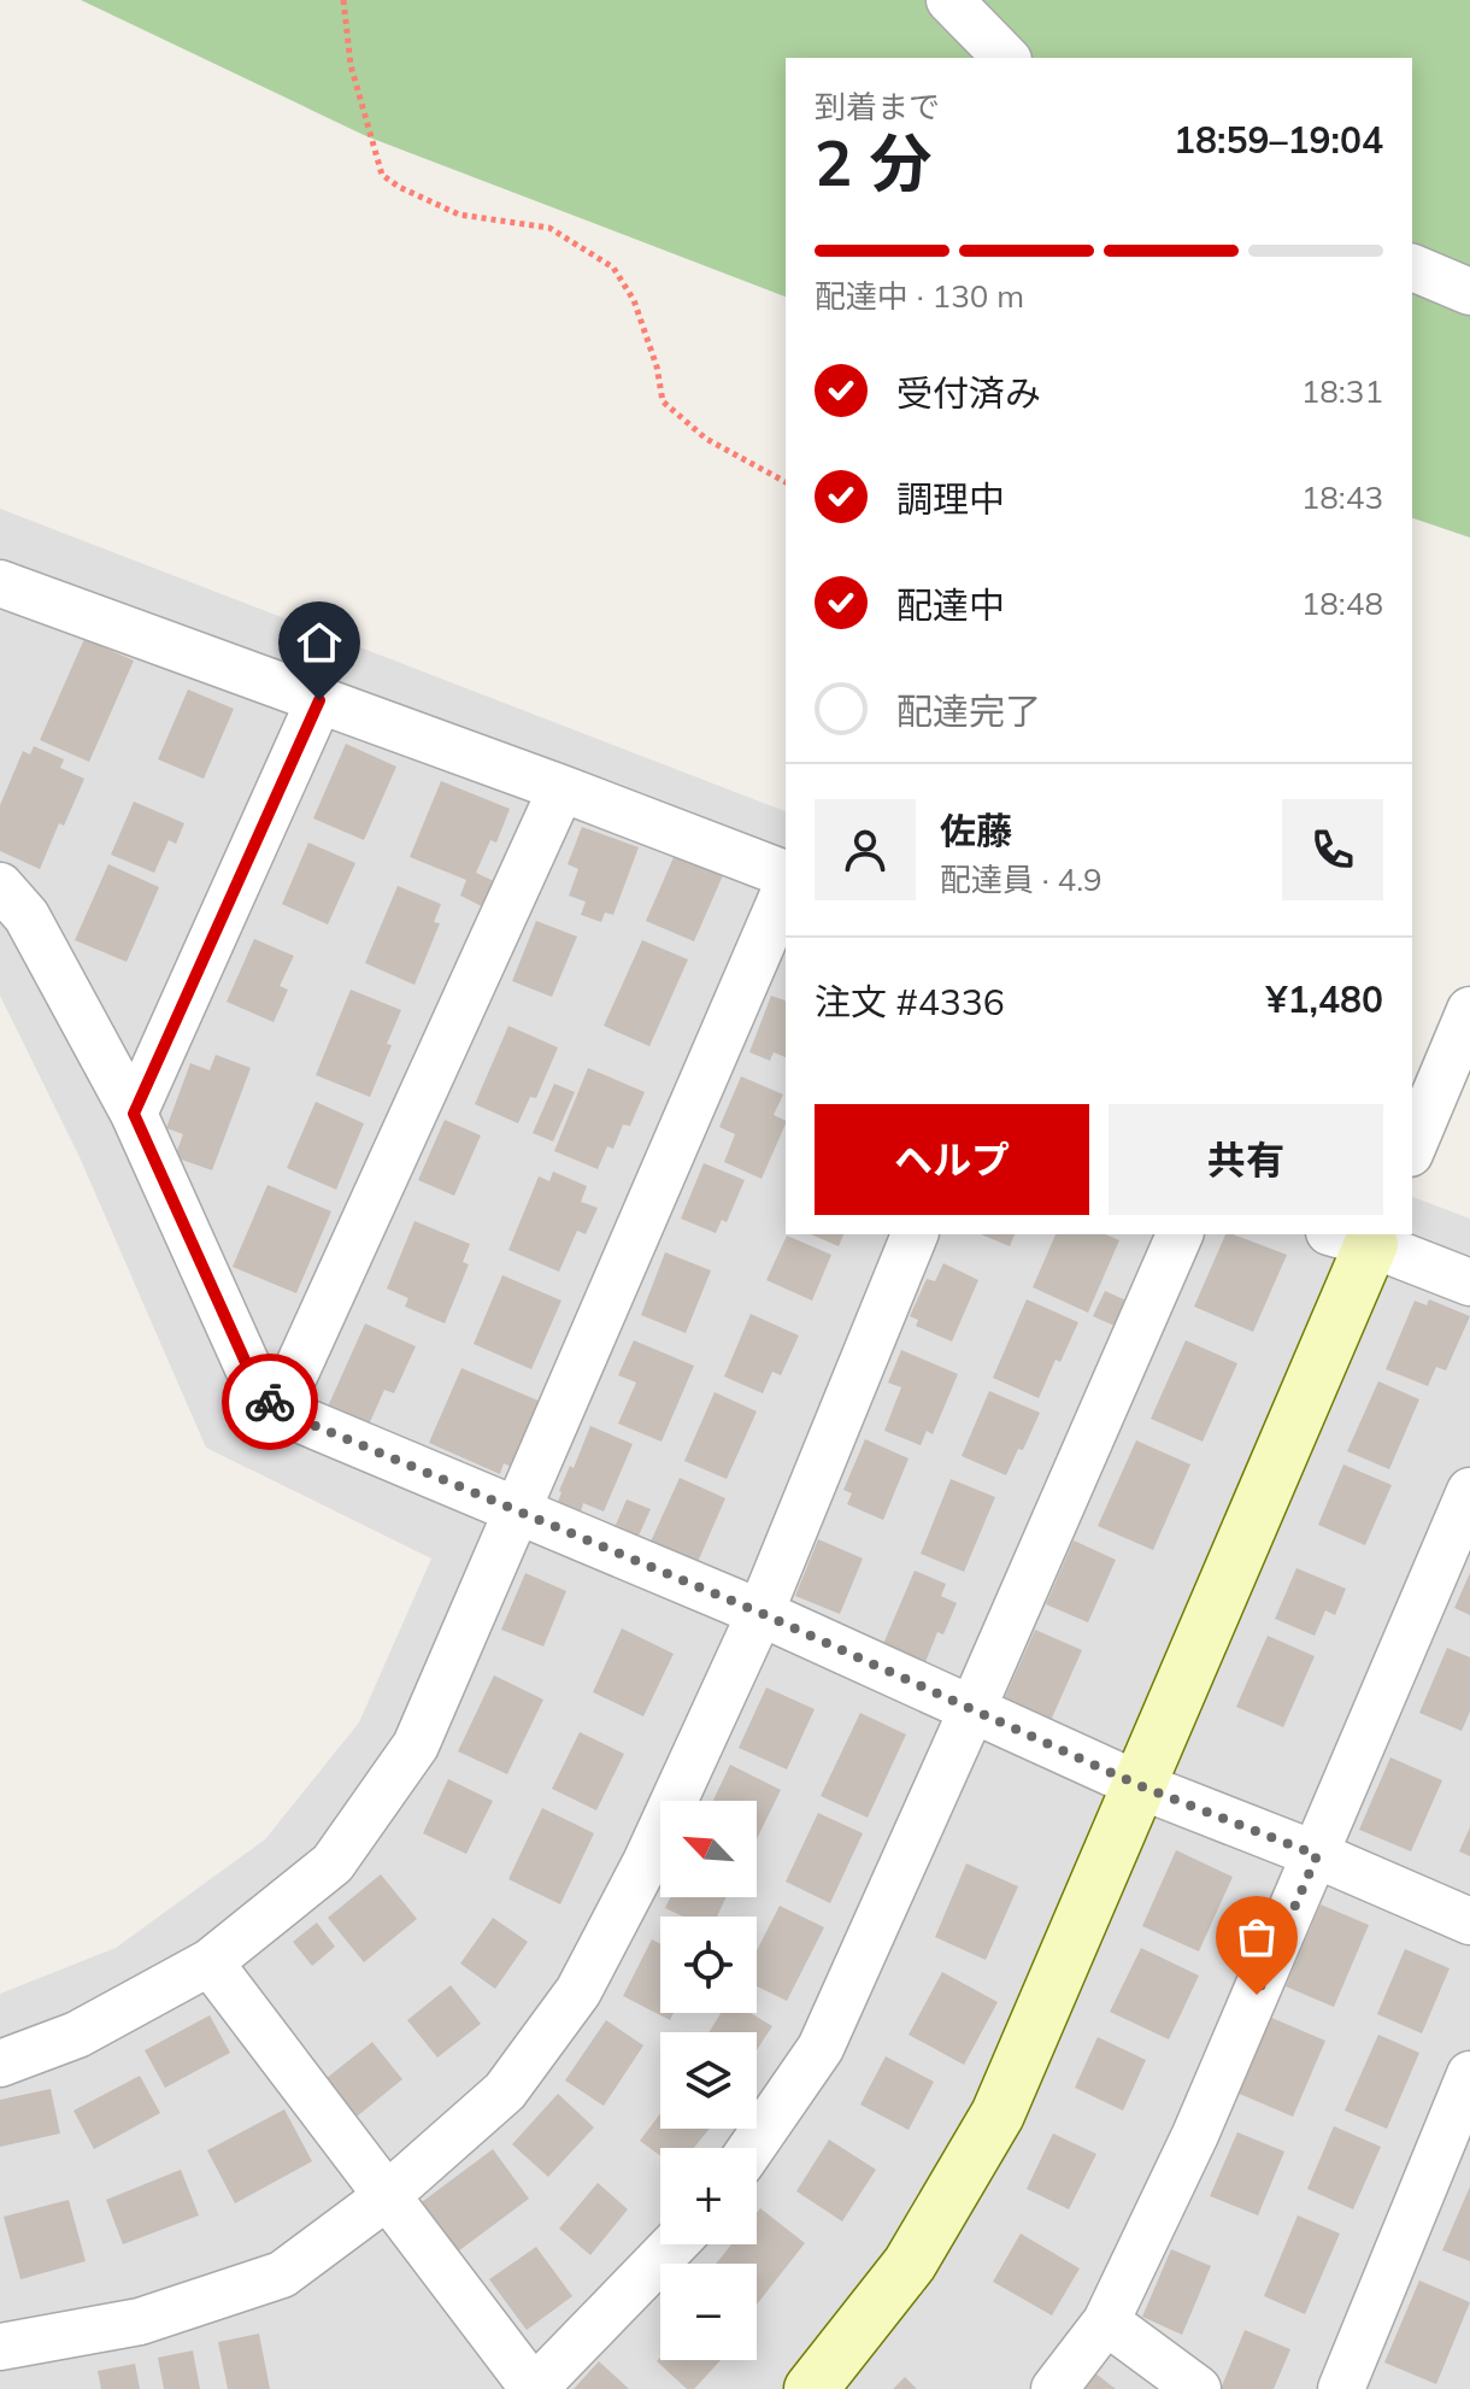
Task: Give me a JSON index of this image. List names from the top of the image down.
{
  "north": "top left",
  "page": {
    "heading": ["2 分", "到着まで", "18:59–19:04"],
    "panel": [
      "佐藤",
      "配達員 · 4.9",
      "注文 #4336",
      "¥1,480"
    ],
    "bar": "配達中 · 130 m",
    "list": [
      ["受付済み", "18:31"],
      ["調理中", "18:43"],
      ["配達中", "18:48"],
      "配達完了"
    ],
    "buttons": ["ヘルプ", "共有"],
    "map_buttons": ["+", "−"]
  }
}
